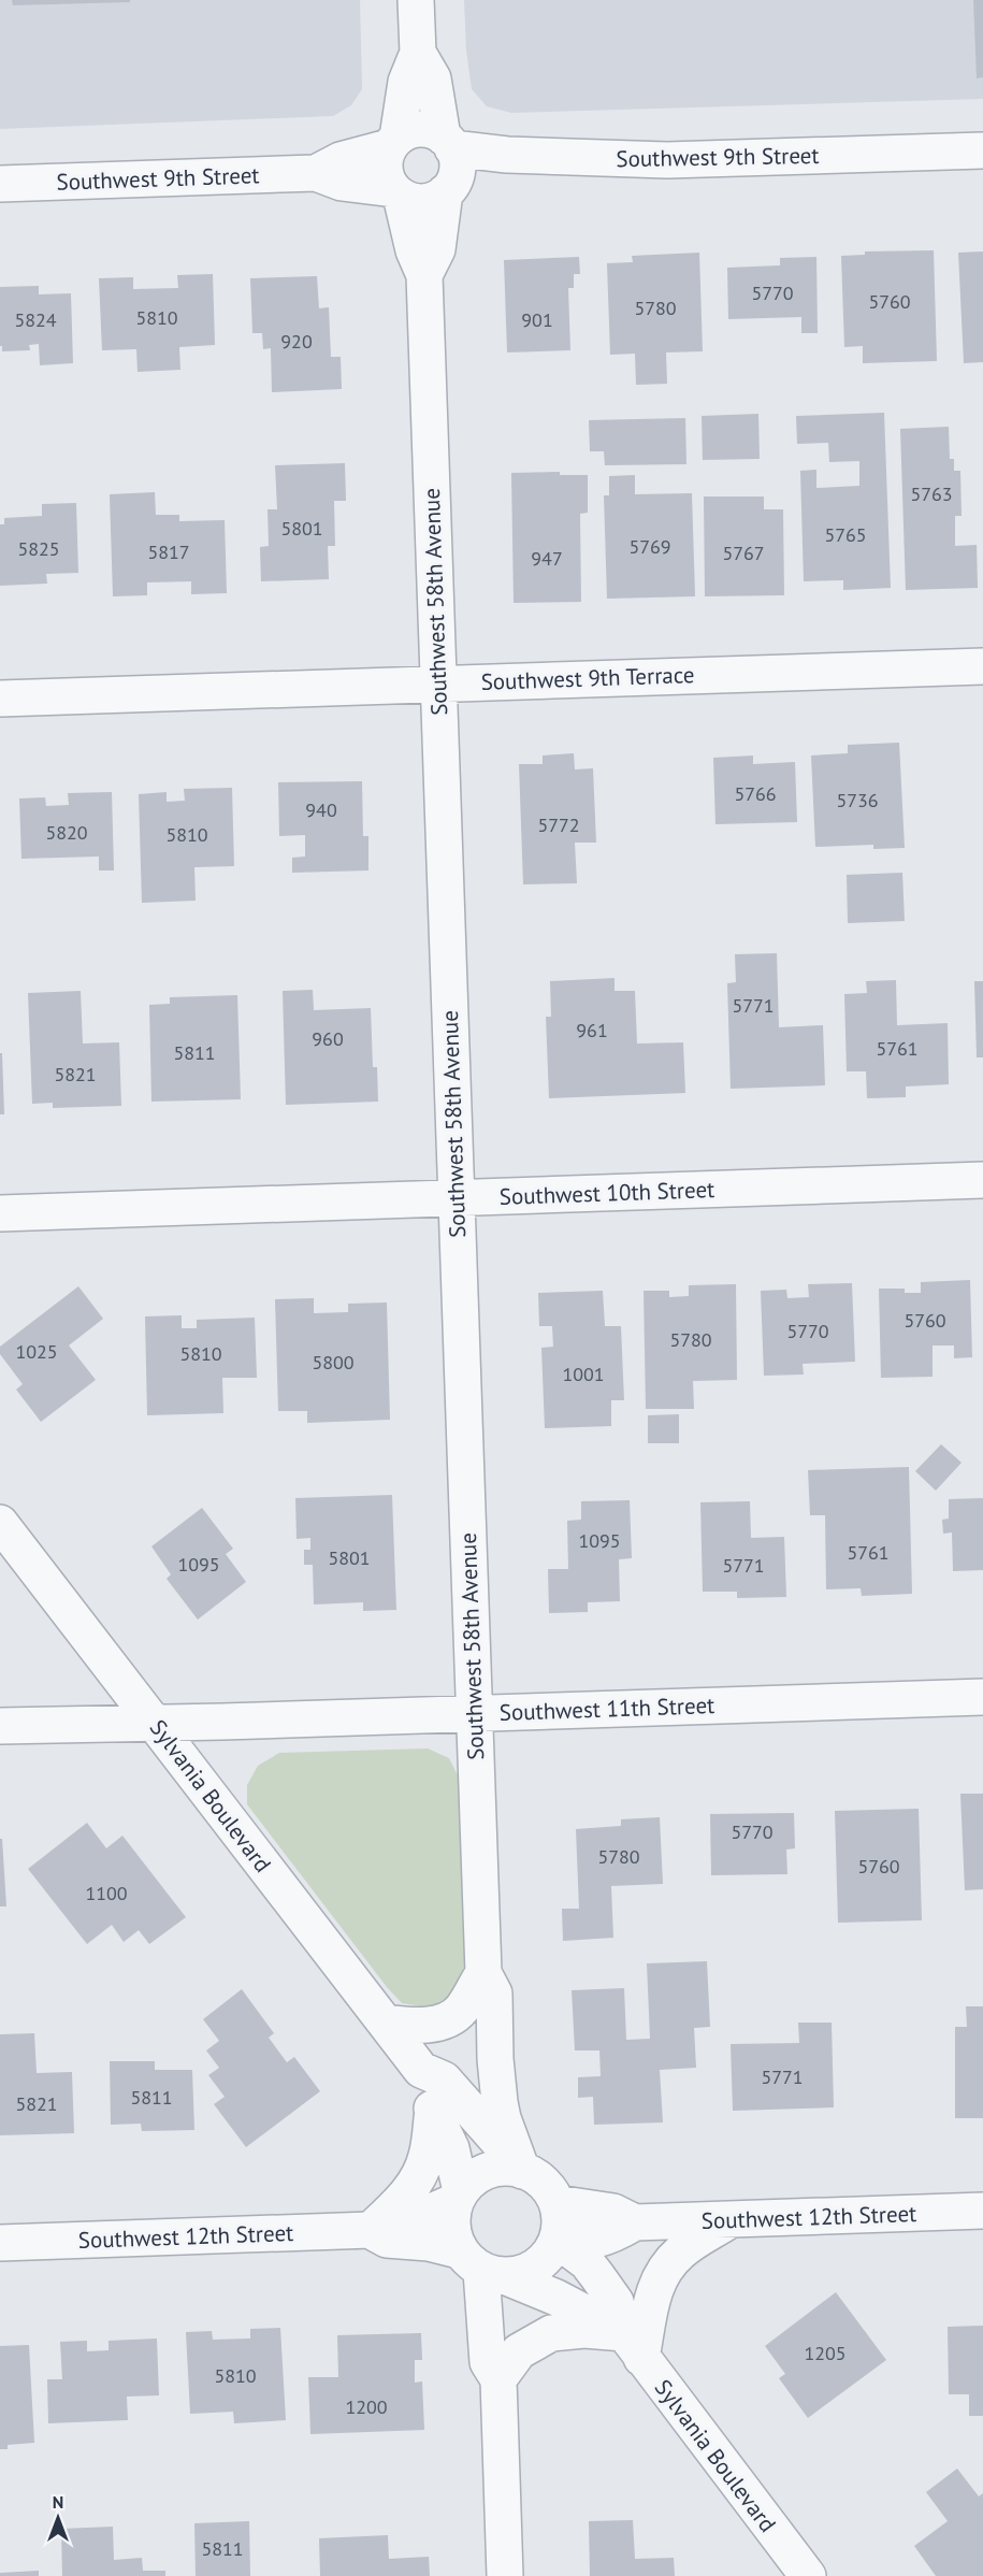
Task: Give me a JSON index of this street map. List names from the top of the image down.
{
  "streets": {
    "street": [
      "Southwest 9th Street",
      "Southwest 58th Avenue",
      "Southwest 9th Terrace",
      "Southwest 10th Street",
      "Southwest 11th Street",
      "Sylvania Boulevard",
      "Southwest 12th Street"
    ]
  },
  "crossings": [
    ["Southwest 9th Street", "Southwest 58th Avenue"],
    ["Southwest 58th Avenue", "Southwest 9th Terrace"],
    ["Southwest 58th Avenue", "Southwest 10th Street"],
    ["Southwest 58th Avenue", "Southwest 11th Street"],
    ["Southwest 58th Avenue", "Sylvania Boulevard"],
    ["Southwest 58th Avenue", "Southwest 12th Street"],
    ["Southwest 11th Street", "Sylvania Boulevard"],
    ["Sylvania Boulevard", "Southwest 12th Street"]
  ],
  "house_numbers": [
    "5770",
    "5760",
    "5780",
    "5810",
    "5824",
    "901",
    "920",
    "5763",
    "5801",
    "5765",
    "5769",
    "5825",
    "5817",
    "5767",
    "947",
    "5766",
    "5736",
    "940",
    "5772",
    "5820",
    "5810",
    "5771",
    "961",
    "960",
    "5761",
    "5811",
    "5821",
    "5760",
    "5770",
    "5780",
    "1025",
    "5810",
    "5800",
    "1001",
    "1095",
    "5761",
    "5801",
    "1095",
    "5771",
    "5770",
    "5780",
    "5760",
    "1100",
    "5771",
    "5811",
    "5821",
    "1205",
    "5810",
    "1200",
    "5811"
  ],
  "north": "top"
}
